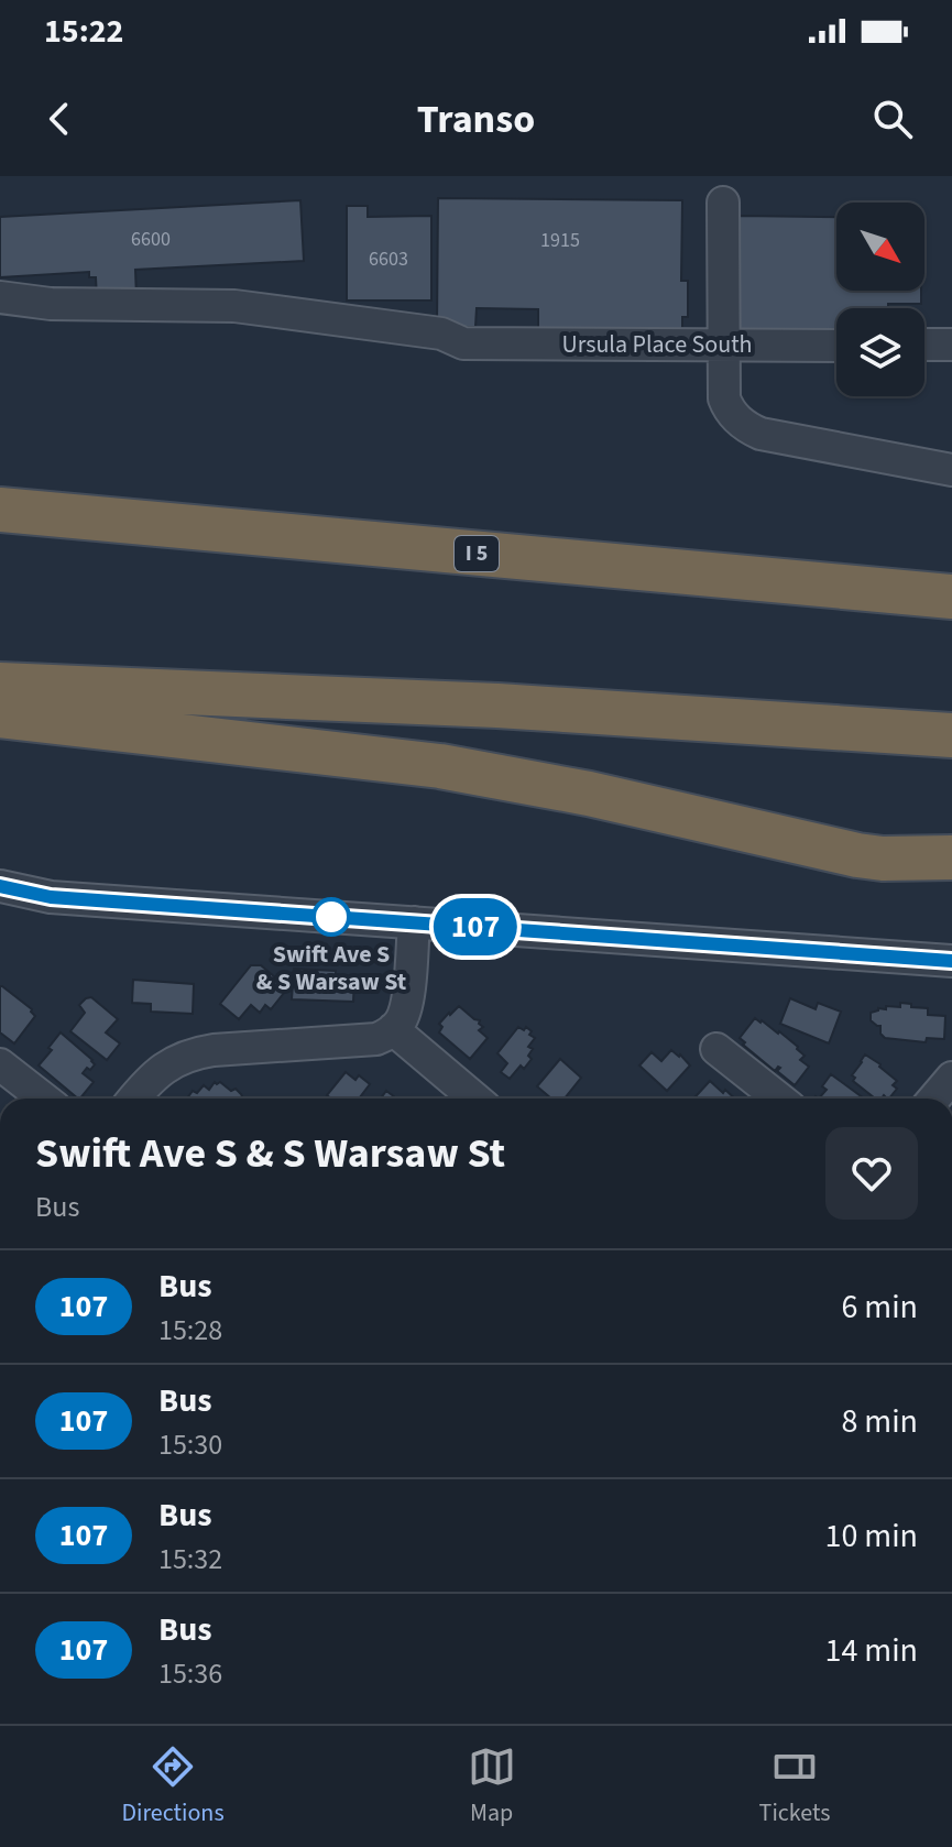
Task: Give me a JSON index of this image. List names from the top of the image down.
{
  "streets": {
    "highway": ["I 5"],
    "street": ["Ursula Place South"]
  },
  "places": ["Swift Ave S & S Warsaw St"],
  "lines": ["bus line 107"],
  "house_numbers": ["6600", "1915", "6603"],
  "north": "bottom right",
  "page": {
    "status": "15:22",
    "header": "Transo",
    "on_map": "107",
    "heading": ["Swift Ave S & S Warsaw St", "Bus"],
    "list": [
      {
        "mark": "107",
        "name": "Bus",
        "note": "15:28",
        "value": "6 min"
      },
      {
        "mark": "107",
        "name": "Bus",
        "note": "15:30",
        "value": "8 min"
      },
      {
        "mark": "107",
        "name": "Bus",
        "note": "15:32",
        "value": "10 min"
      },
      {
        "mark": "107",
        "name": "Bus",
        "note": "15:36",
        "value": "14 min"
      }
    ],
    "tabs": ["Directions", "Map", "Tickets"]
  }
}
